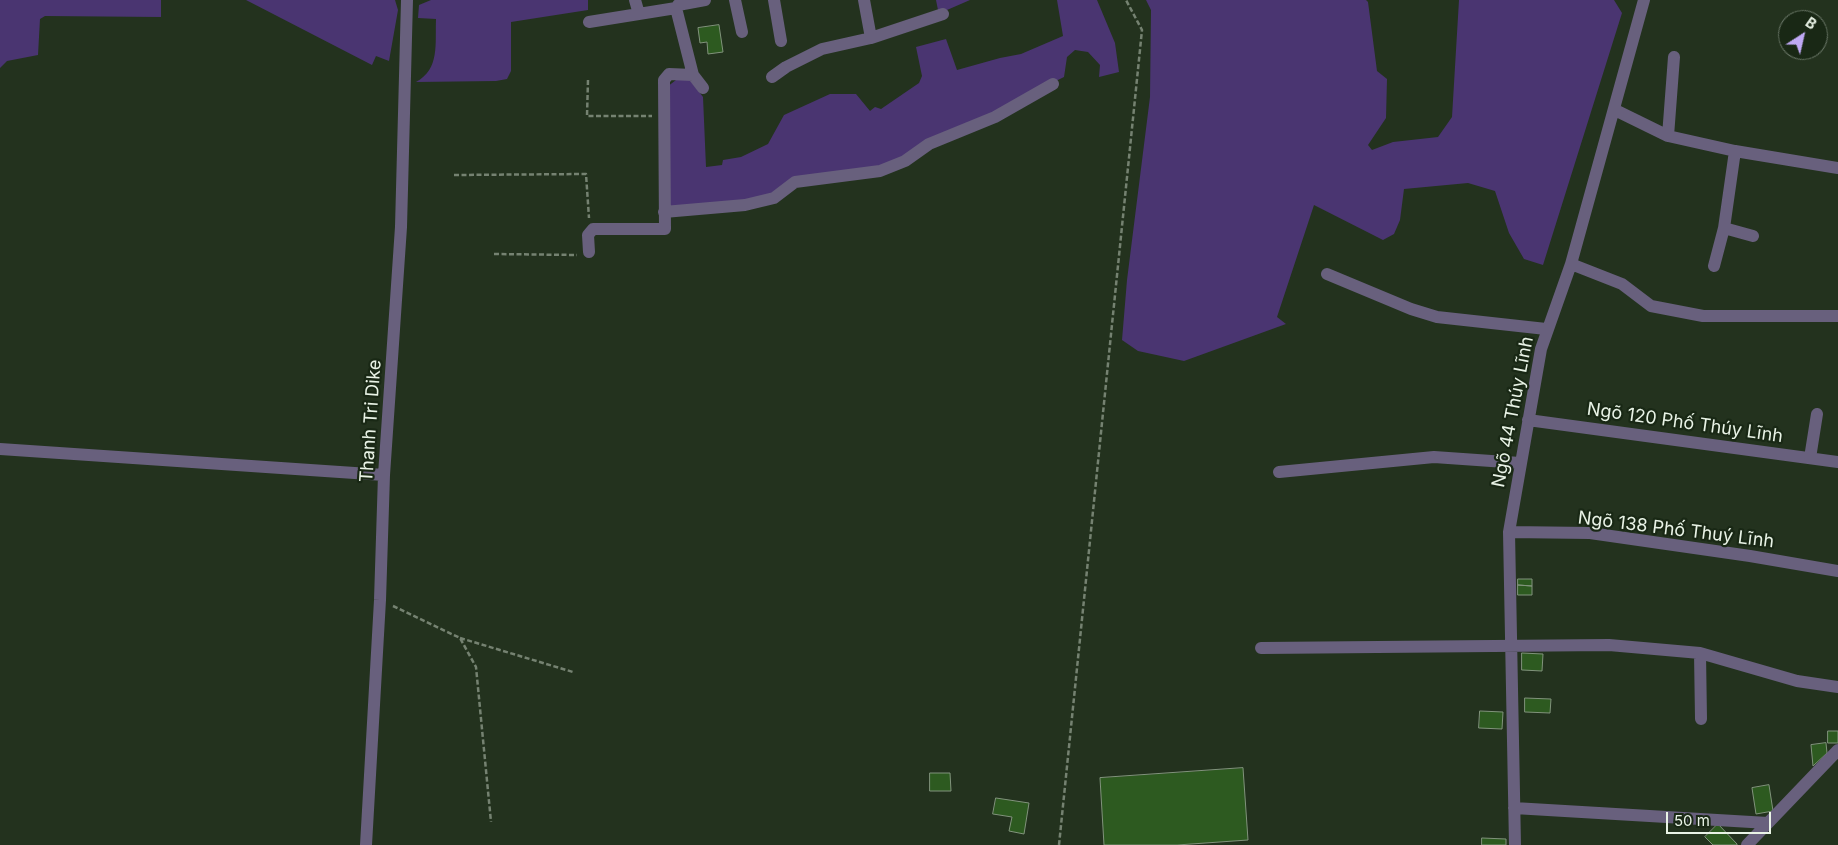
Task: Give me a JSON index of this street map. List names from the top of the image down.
{
  "streets": {
    "street": [
      "Ngõ 44 Thúy Lĩnh",
      "Thanh Tri Dike",
      "Ngõ 120 Phố Thúy Lĩnh",
      "Ngõ 138 Phố Thuý Lĩnh"
    ]
  },
  "crossings": [
    ["Ngõ 44 Thúy Lĩnh", "Ngõ 120 Phố Thúy Lĩnh"],
    ["Ngõ 44 Thúy Lĩnh", "Ngõ 138 Phố Thuý Lĩnh"]
  ],
  "scale_bar": "50 m",
  "north": "top right"
}
